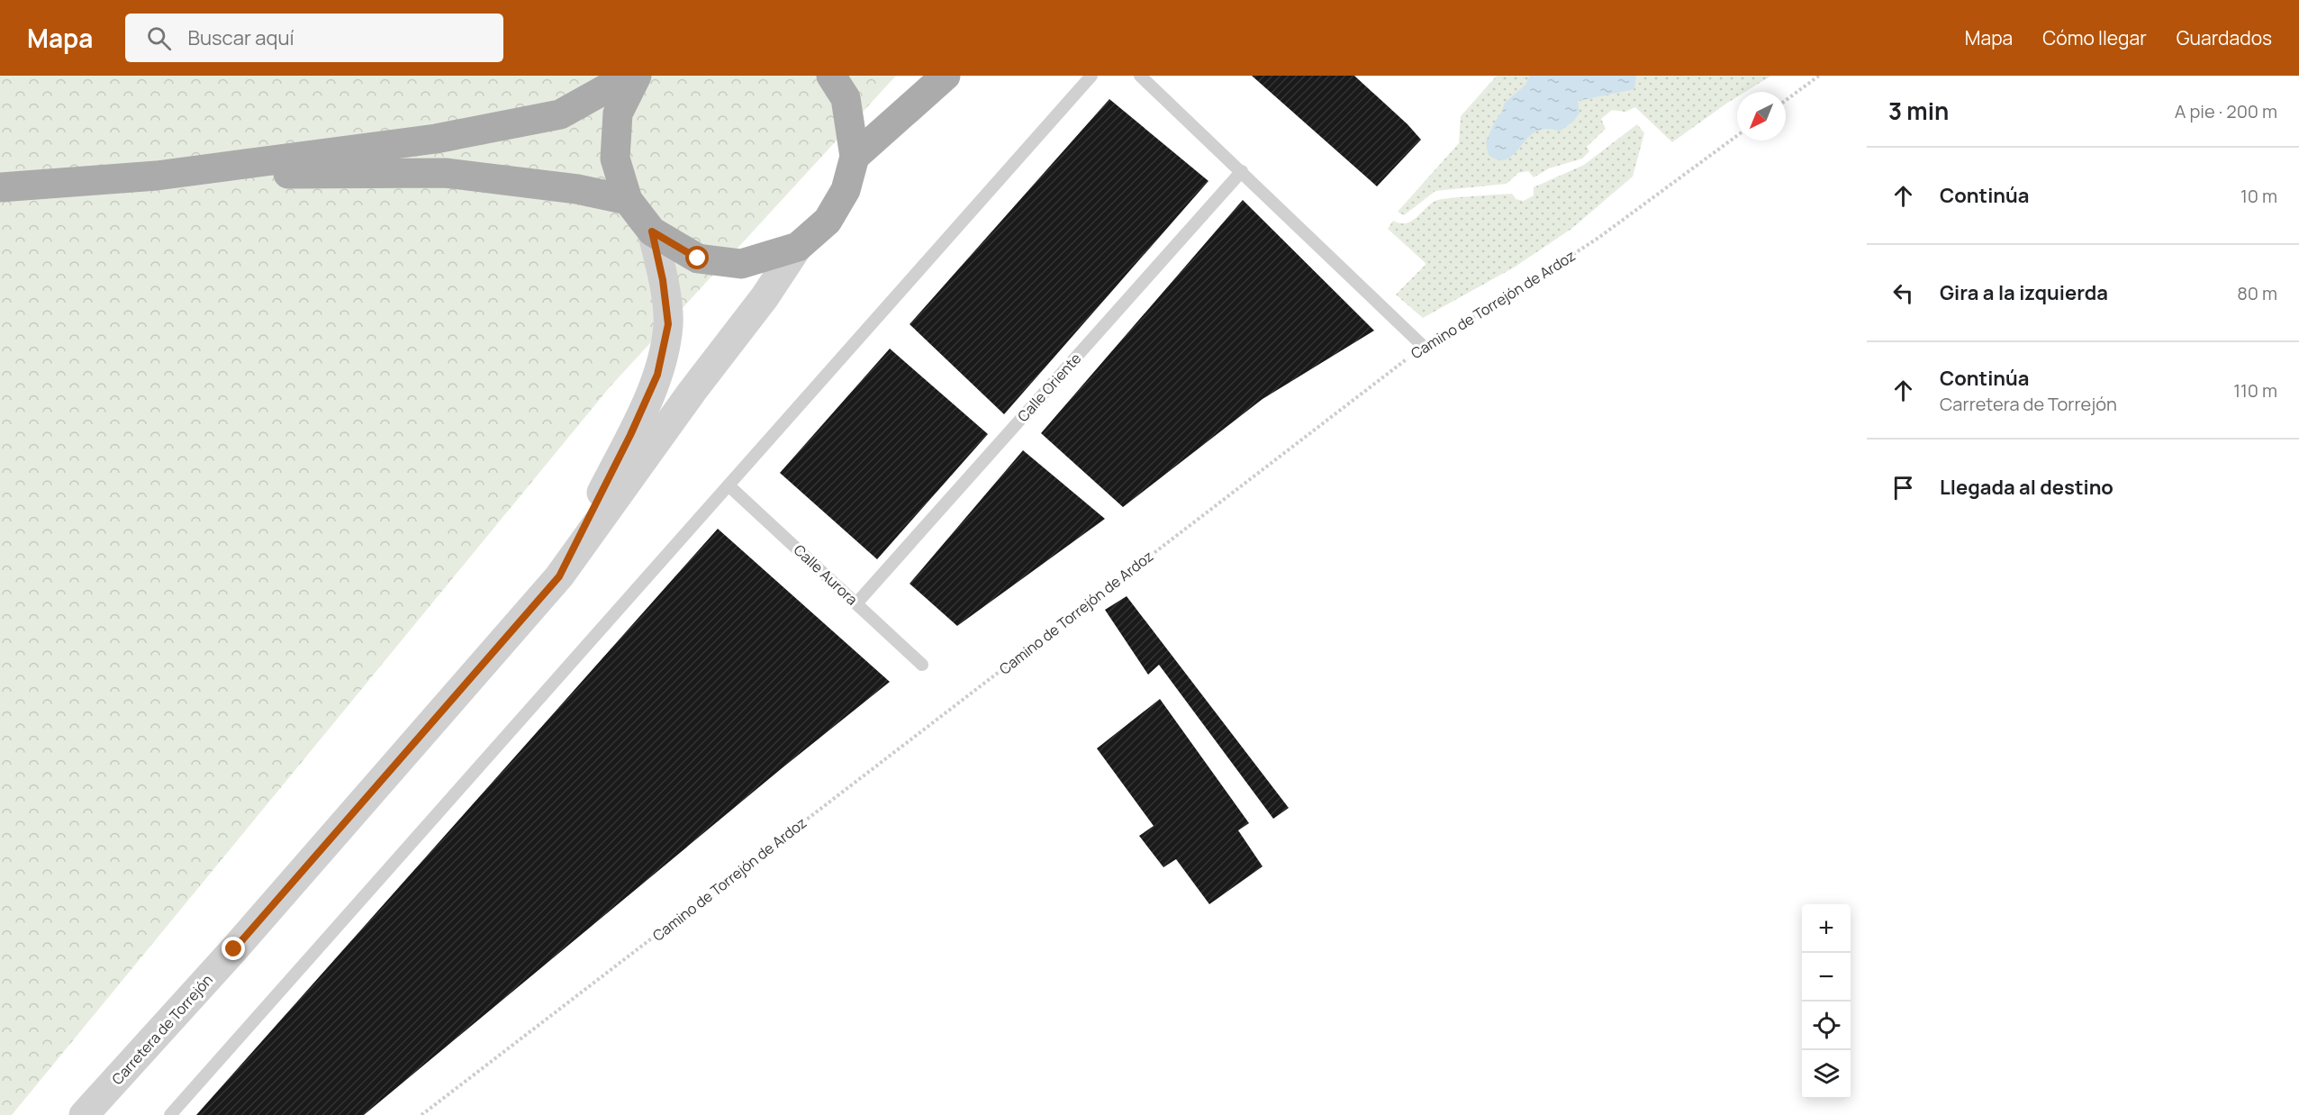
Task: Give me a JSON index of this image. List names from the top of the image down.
{
  "streets": {
    "street": ["Carretera de Torrejón"],
    "lane": ["Calle Oriente", "Calle Aurora"],
    "path": ["Camino de Torrejón de Ardoz"]
  },
  "crossings": [
    ["Calle Oriente", "Calle Aurora"]
  ],
  "north": "bottom left",
  "page": {
    "header": "Mapa",
    "search": "Buscar aquí",
    "nav": ["Mapa", "Cómo llegar", "Guardados"],
    "heading": ["3 min", "A pie · 200 m"],
    "list": [
      ["Continúa", "10 m"],
      ["Gira a la izquierda", "80 m"],
      ["Continúa", "Carretera de Torrejón", "110 m"],
      "Llegada al destino"
    ],
    "map_buttons": ["+", "−"]
  }
}
